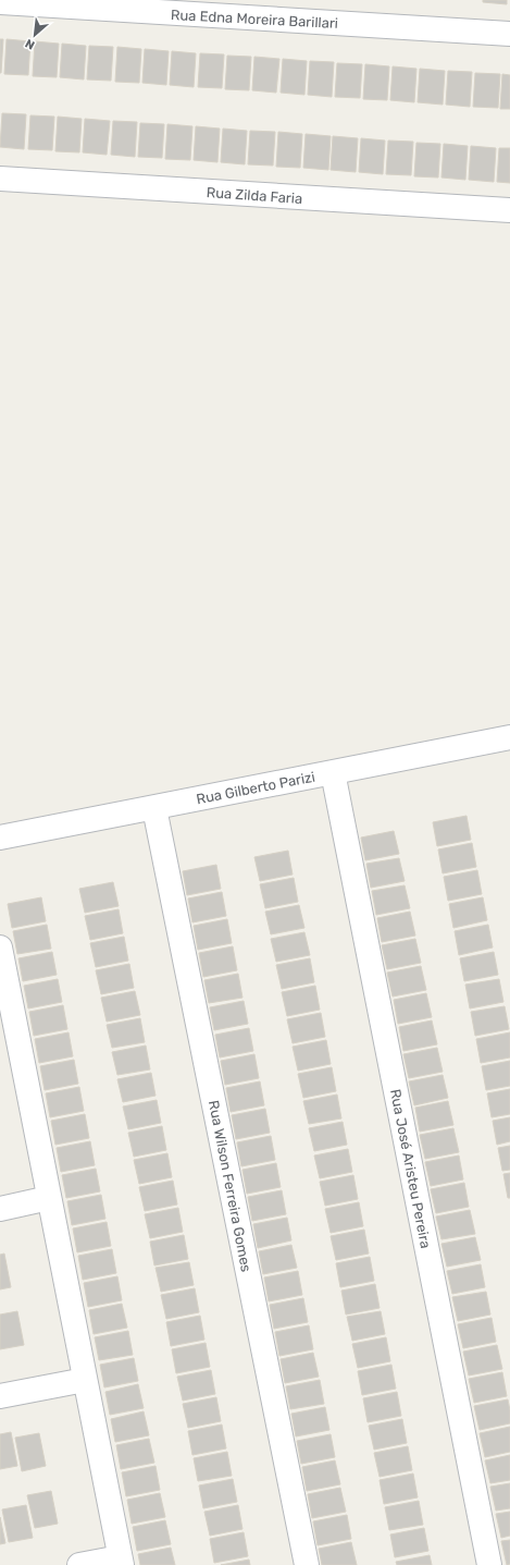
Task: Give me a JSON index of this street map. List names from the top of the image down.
{
  "streets": {
    "street": [
      "Rua Edna Moreira Barillari",
      "Rua Zilda Faria",
      "Rua Gilberto Parizi",
      "Rua José Aristeu Pereira",
      "Rua Wilson Ferreira Gomes"
    ]
  },
  "crossings": [
    ["Rua Gilberto Parizi", "Rua José Aristeu Pereira"],
    ["Rua Gilberto Parizi", "Rua Wilson Ferreira Gomes"]
  ],
  "north": "bottom left"
}
